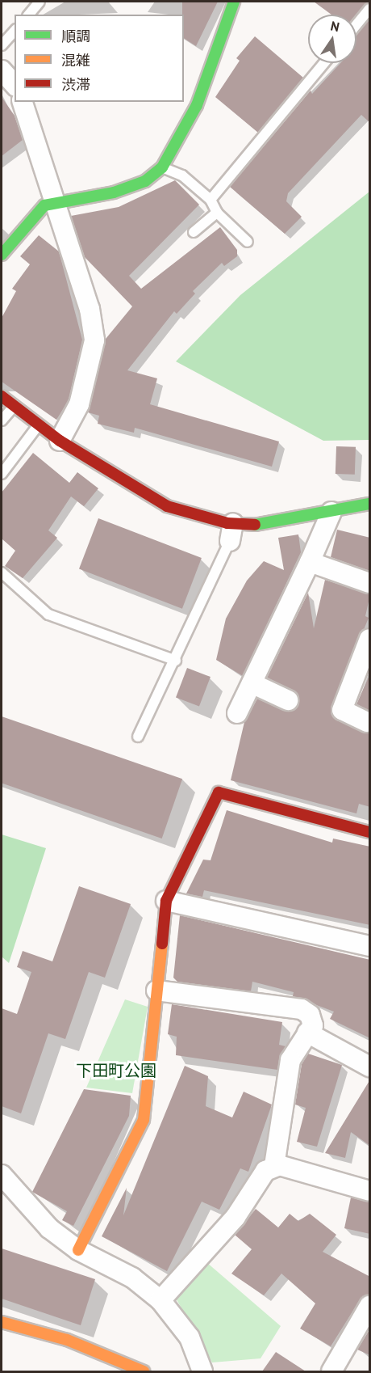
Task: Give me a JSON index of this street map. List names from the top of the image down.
{
  "parks": ["下田町公園"],
  "legend": ["順調", "混雑", "渋滞"],
  "north": "top"
}
